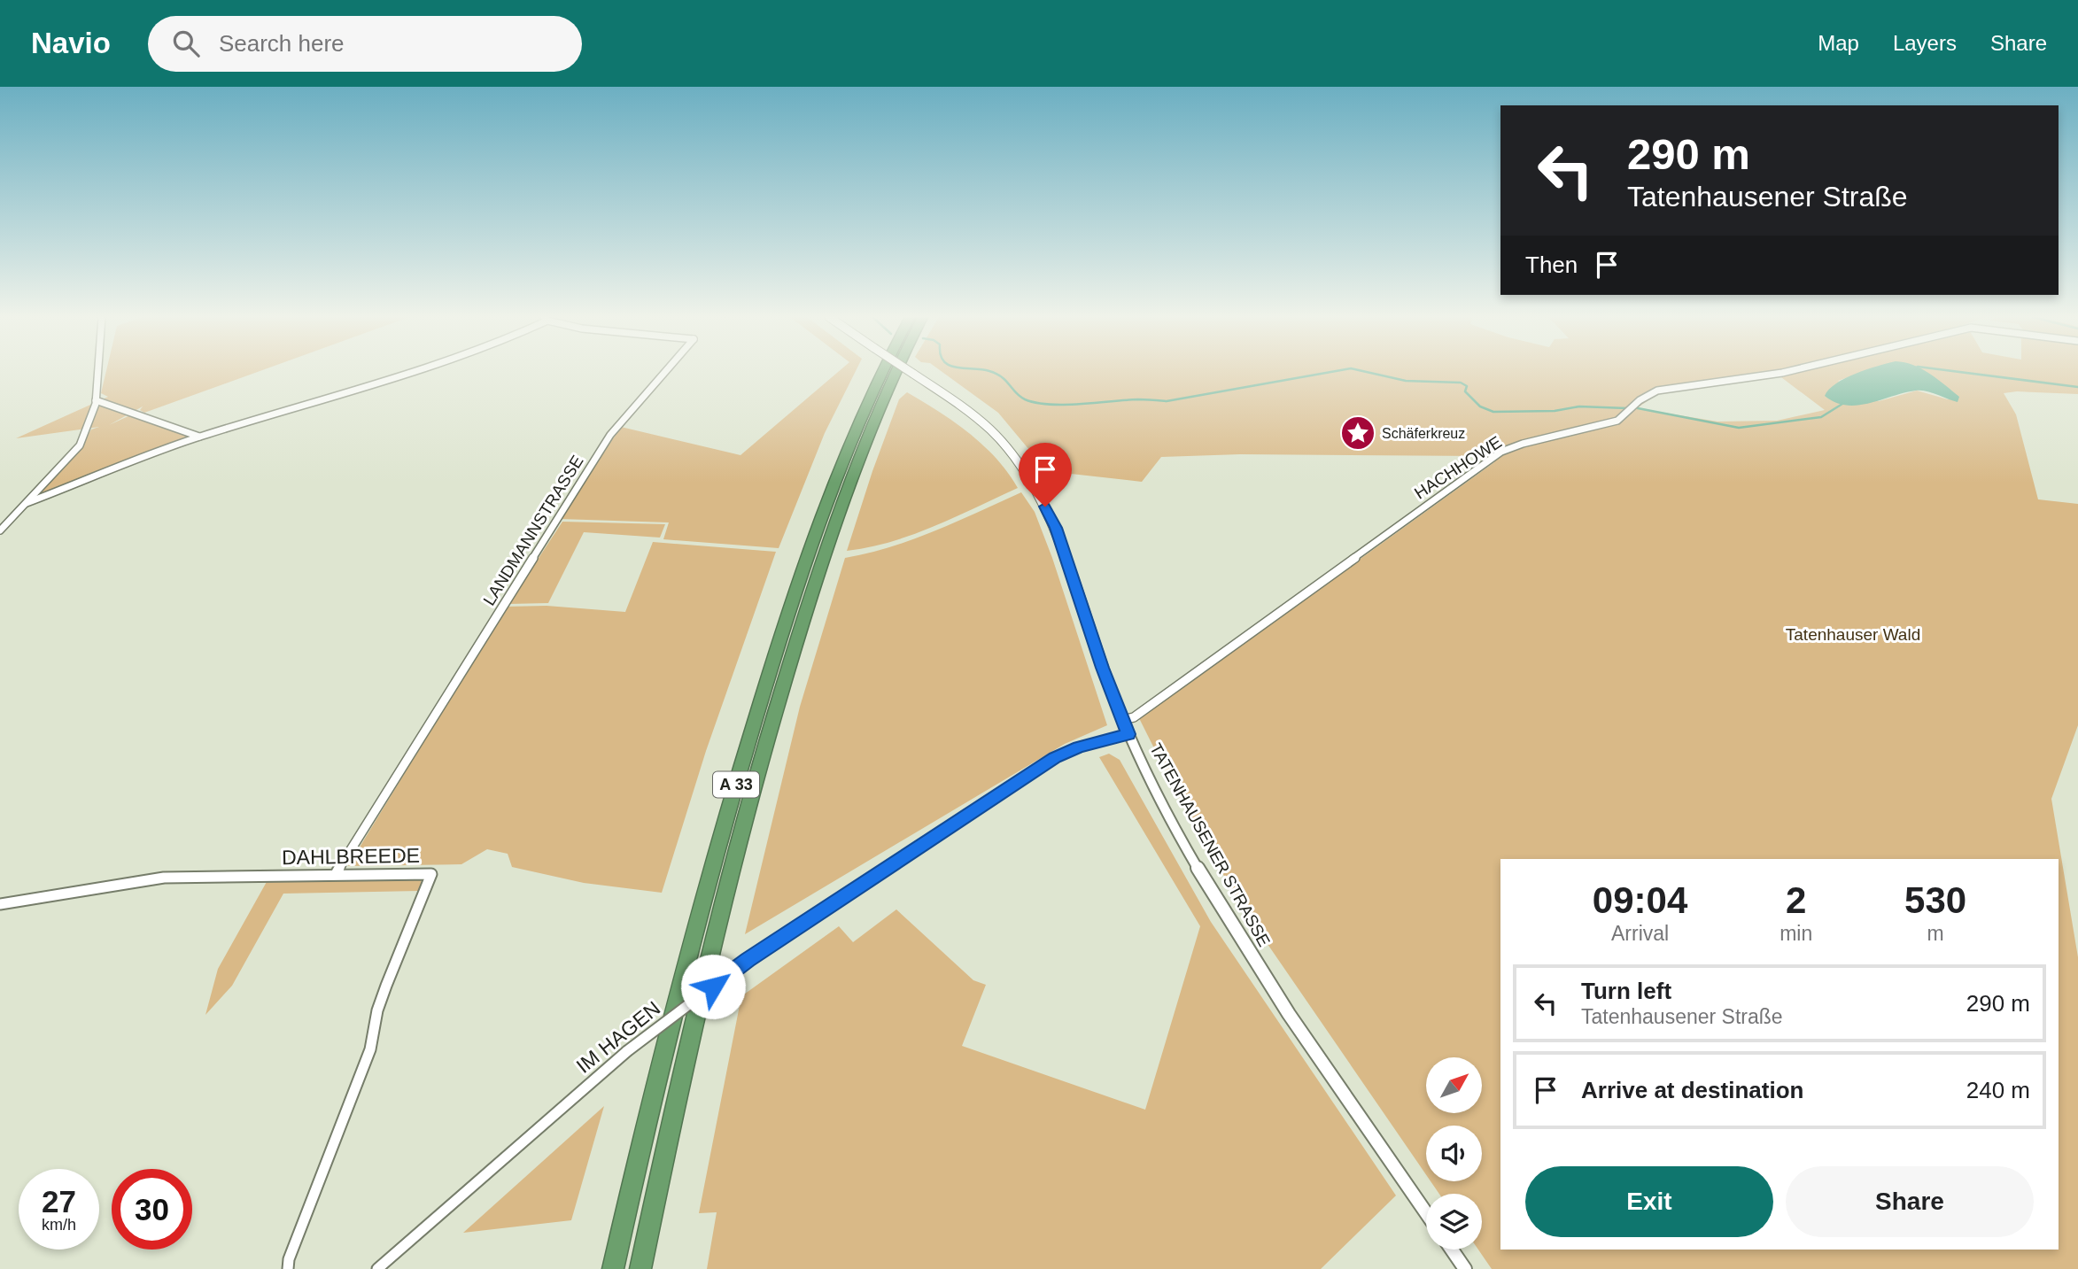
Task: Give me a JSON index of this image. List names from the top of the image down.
{
  "streets": {
    "highway": ["A 33"],
    "street": [
      "HACHHOWE",
      "LANDMANNSTRASSE",
      "TATENHAUSENER STRASSE",
      "DAHLBREEDE",
      "IM HAGEN"
    ]
  },
  "crossings": [
    ["HACHHOWE", "TATENHAUSENER STRASSE"],
    ["LANDMANNSTRASSE", "DAHLBREEDE"],
    ["TATENHAUSENER STRASSE", "IM HAGEN"]
  ],
  "parks": ["Tatenhauser Wald"],
  "places": {
    "place": ["Schäferkreuz"]
  },
  "north": "top right",
  "page": {
    "header": "Navio",
    "search": "Search here",
    "nav": ["Map", "Layers", "Share"],
    "turn": ["290 m", "Tatenhausener Straße"],
    "then": "Then",
    "eta": [
      "09:04",
      "Arrival",
      "2",
      "min",
      "530",
      "m"
    ],
    "list": [
      {
        "name": "Turn left",
        "note": "Tatenhausener Straße",
        "value": "290 m"
      },
      {
        "name": "Arrive at destination",
        "value": "240 m"
      }
    ],
    "buttons": ["Exit", "Share"],
    "speed": "27 km/h",
    "limit": "30"
  }
}
